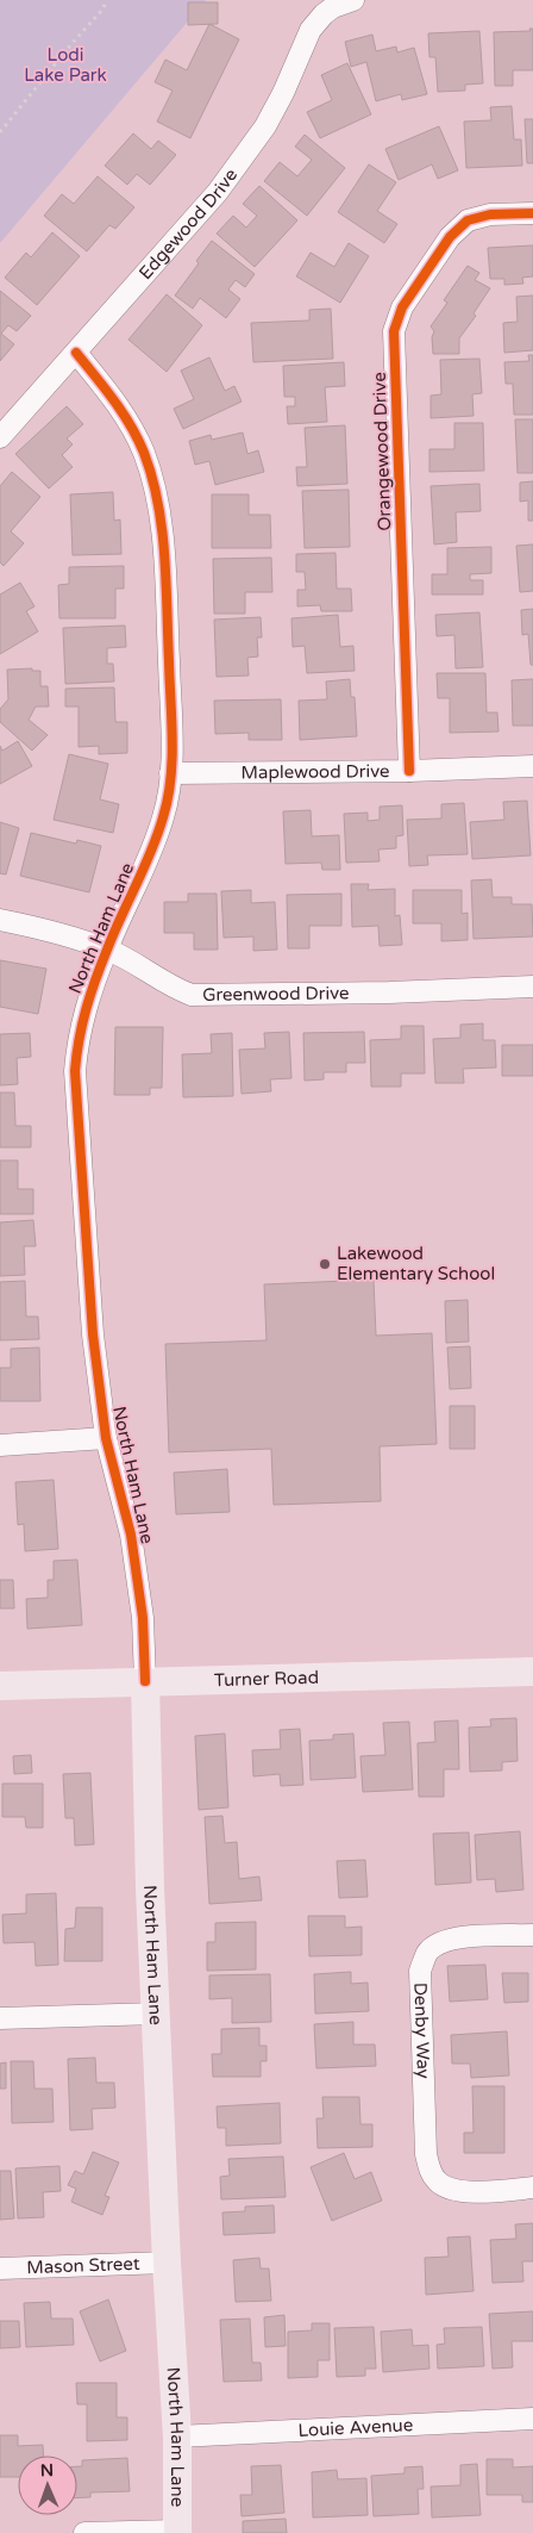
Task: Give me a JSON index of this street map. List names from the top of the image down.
{
  "streets": {
    "main road": ["North Ham Lane", "Turner Road"],
    "street": [
      "Edgewood Drive",
      "Orangewood Drive",
      "Maplewood Drive",
      "Greenwood Drive",
      "Denby Way",
      "Mason Street",
      "Louie Avenue"
    ]
  },
  "crossings": [
    ["Edgewood Drive", "North Ham Lane"],
    ["Orangewood Drive", "Maplewood Drive"],
    ["Maplewood Drive", "North Ham Lane"],
    ["North Ham Lane", "Greenwood Drive"],
    ["North Ham Lane", "Turner Road"],
    ["North Ham Lane", "Mason Street"],
    ["North Ham Lane", "Louie Avenue"]
  ],
  "parks": ["Lodi Lake Park"],
  "places": ["Lakewood Elementary School"],
  "north": "top"
}
